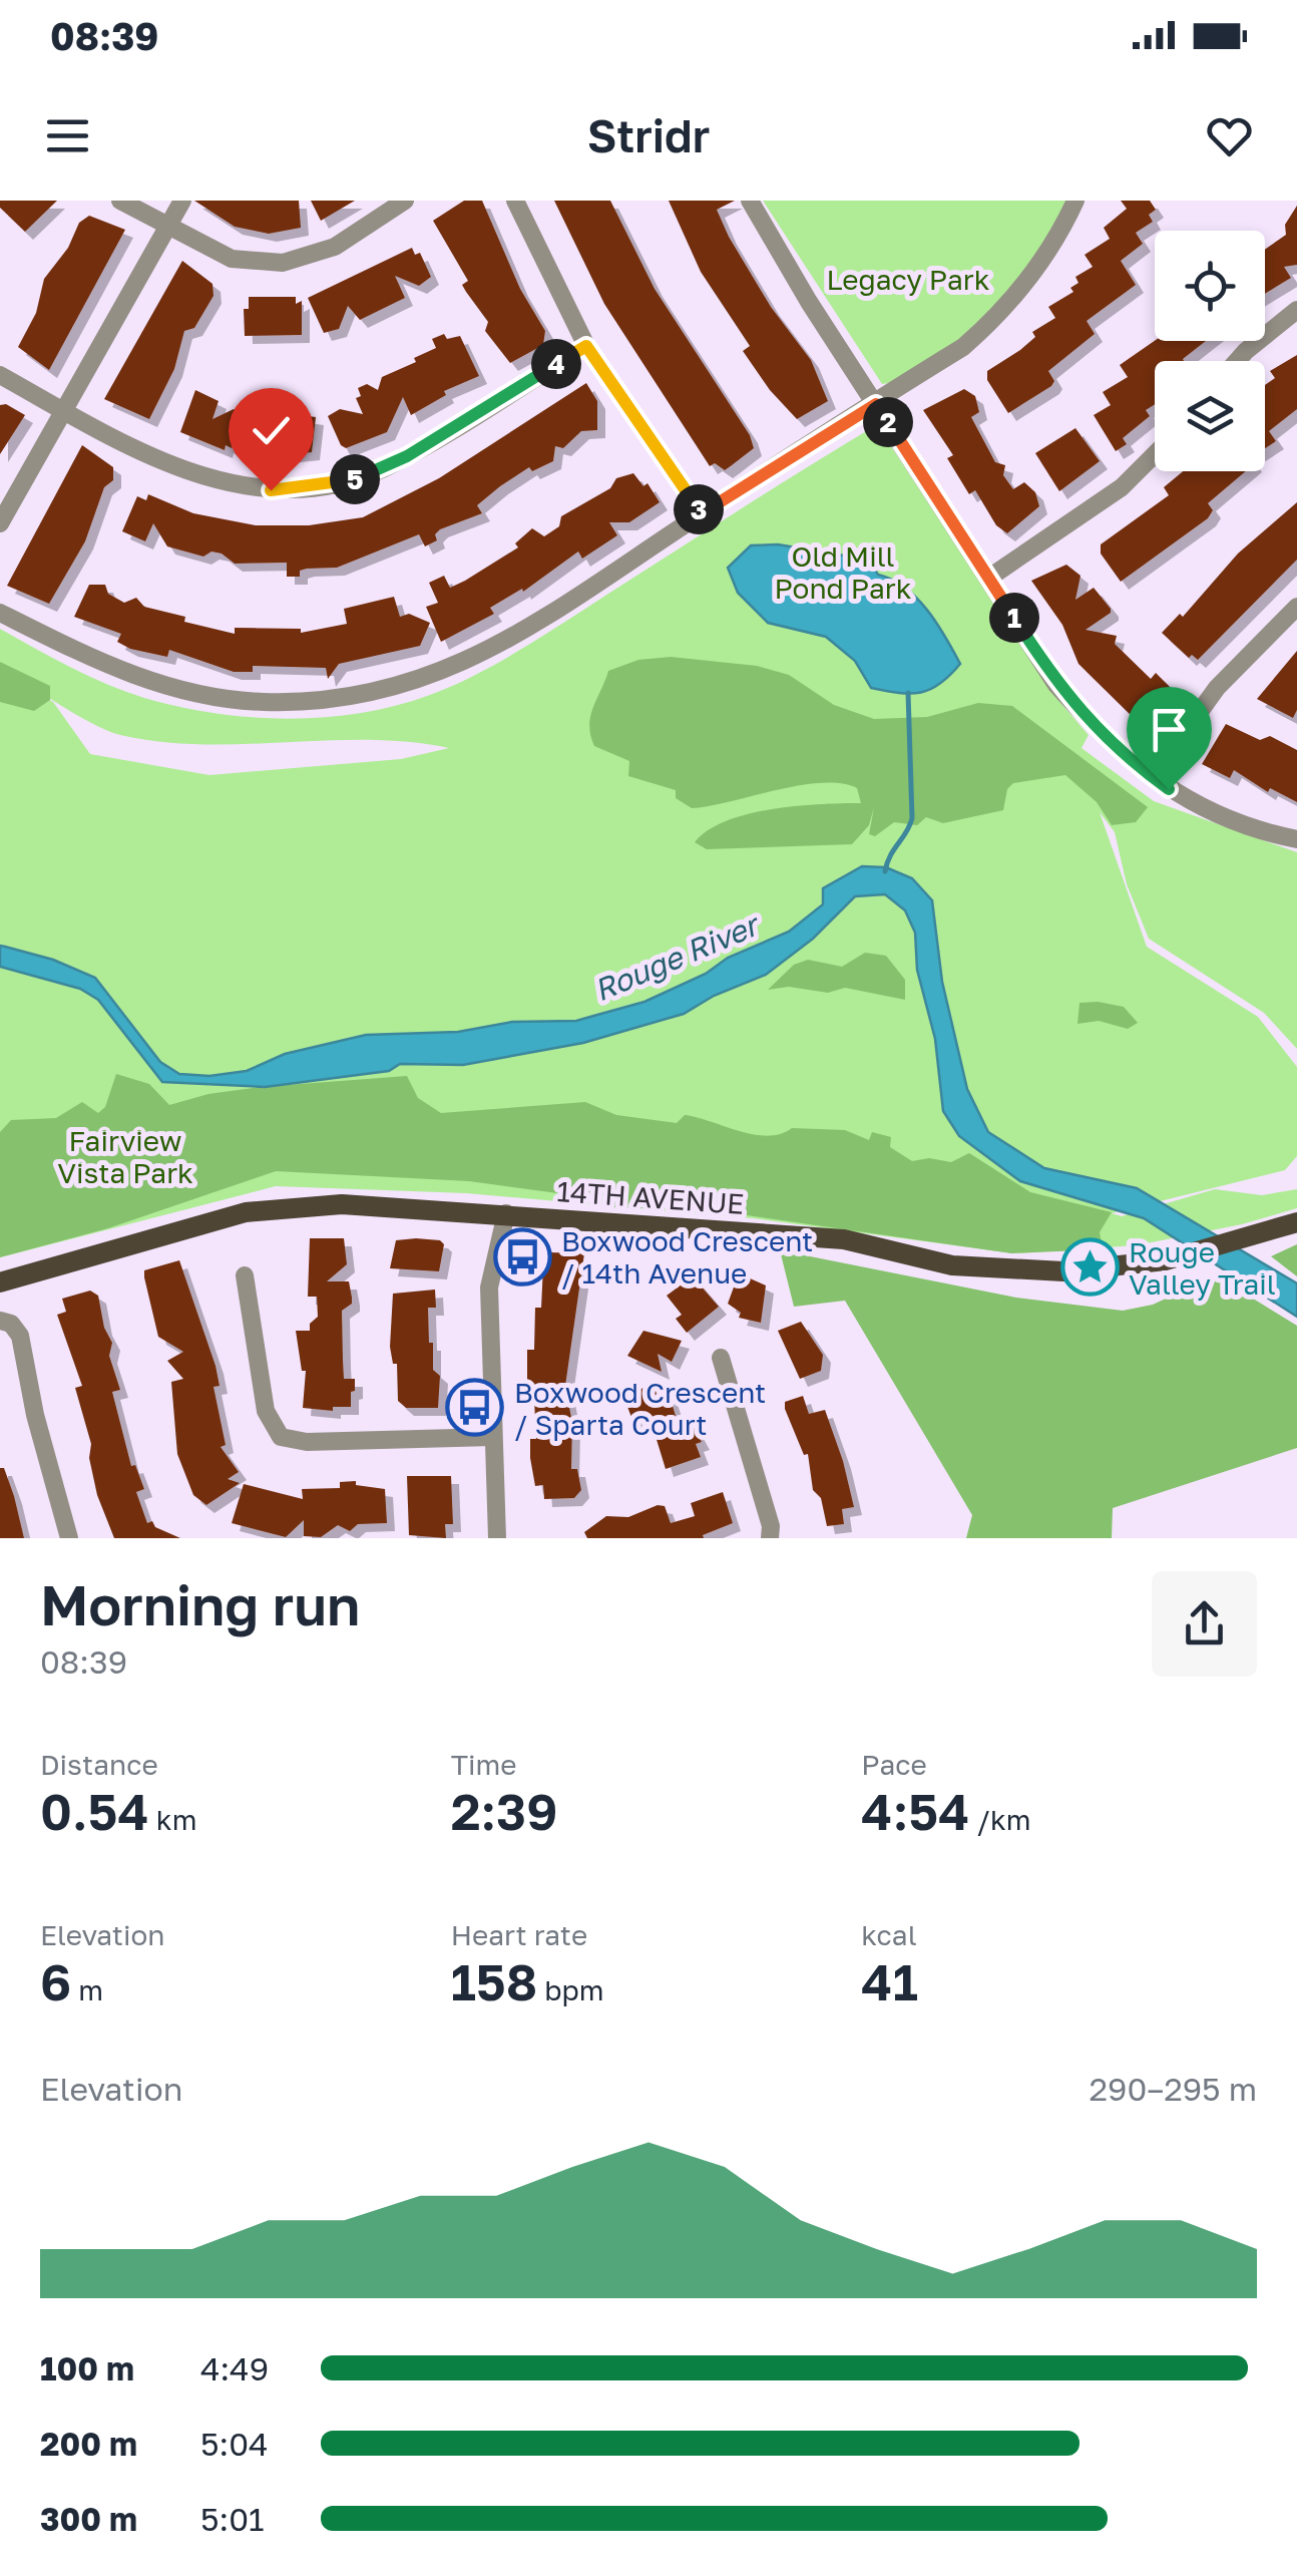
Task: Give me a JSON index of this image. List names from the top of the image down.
{
  "streets": {
    "main road": ["14TH AVENUE"]
  },
  "water": ["Rouge River"],
  "parks": ["Legacy Park", "Old Mill Pond Park", "Fairview Vista Park"],
  "places": {
    "bus stop": ["Boxwood Crescent / 14th Avenue", "Boxwood Crescent / Sparta Court"],
    "place": ["Rouge Valley Trail"]
  },
  "page": {
    "status": "08:39",
    "header": "Stridr",
    "pins": [
      "4",
      "2",
      "5",
      "3",
      "1"
    ],
    "heading": ["Morning run", "08:39"],
    "stats": [
      ["Distance", "0.54 km"],
      ["Time", "2:39"],
      ["Pace", "4:54 /km"],
      ["Elevation", "6 m"],
      ["Heart rate", "158 bpm"],
      ["kcal", "41"]
    ],
    "chart": ["Elevation", "290–295 m"],
    "list": [
      {
        "name": "100 m",
        "note": "4:49"
      },
      {
        "name": "200 m",
        "note": "5:04"
      },
      {
        "name": "300 m",
        "note": "5:01"
      }
    ]
  }
}
